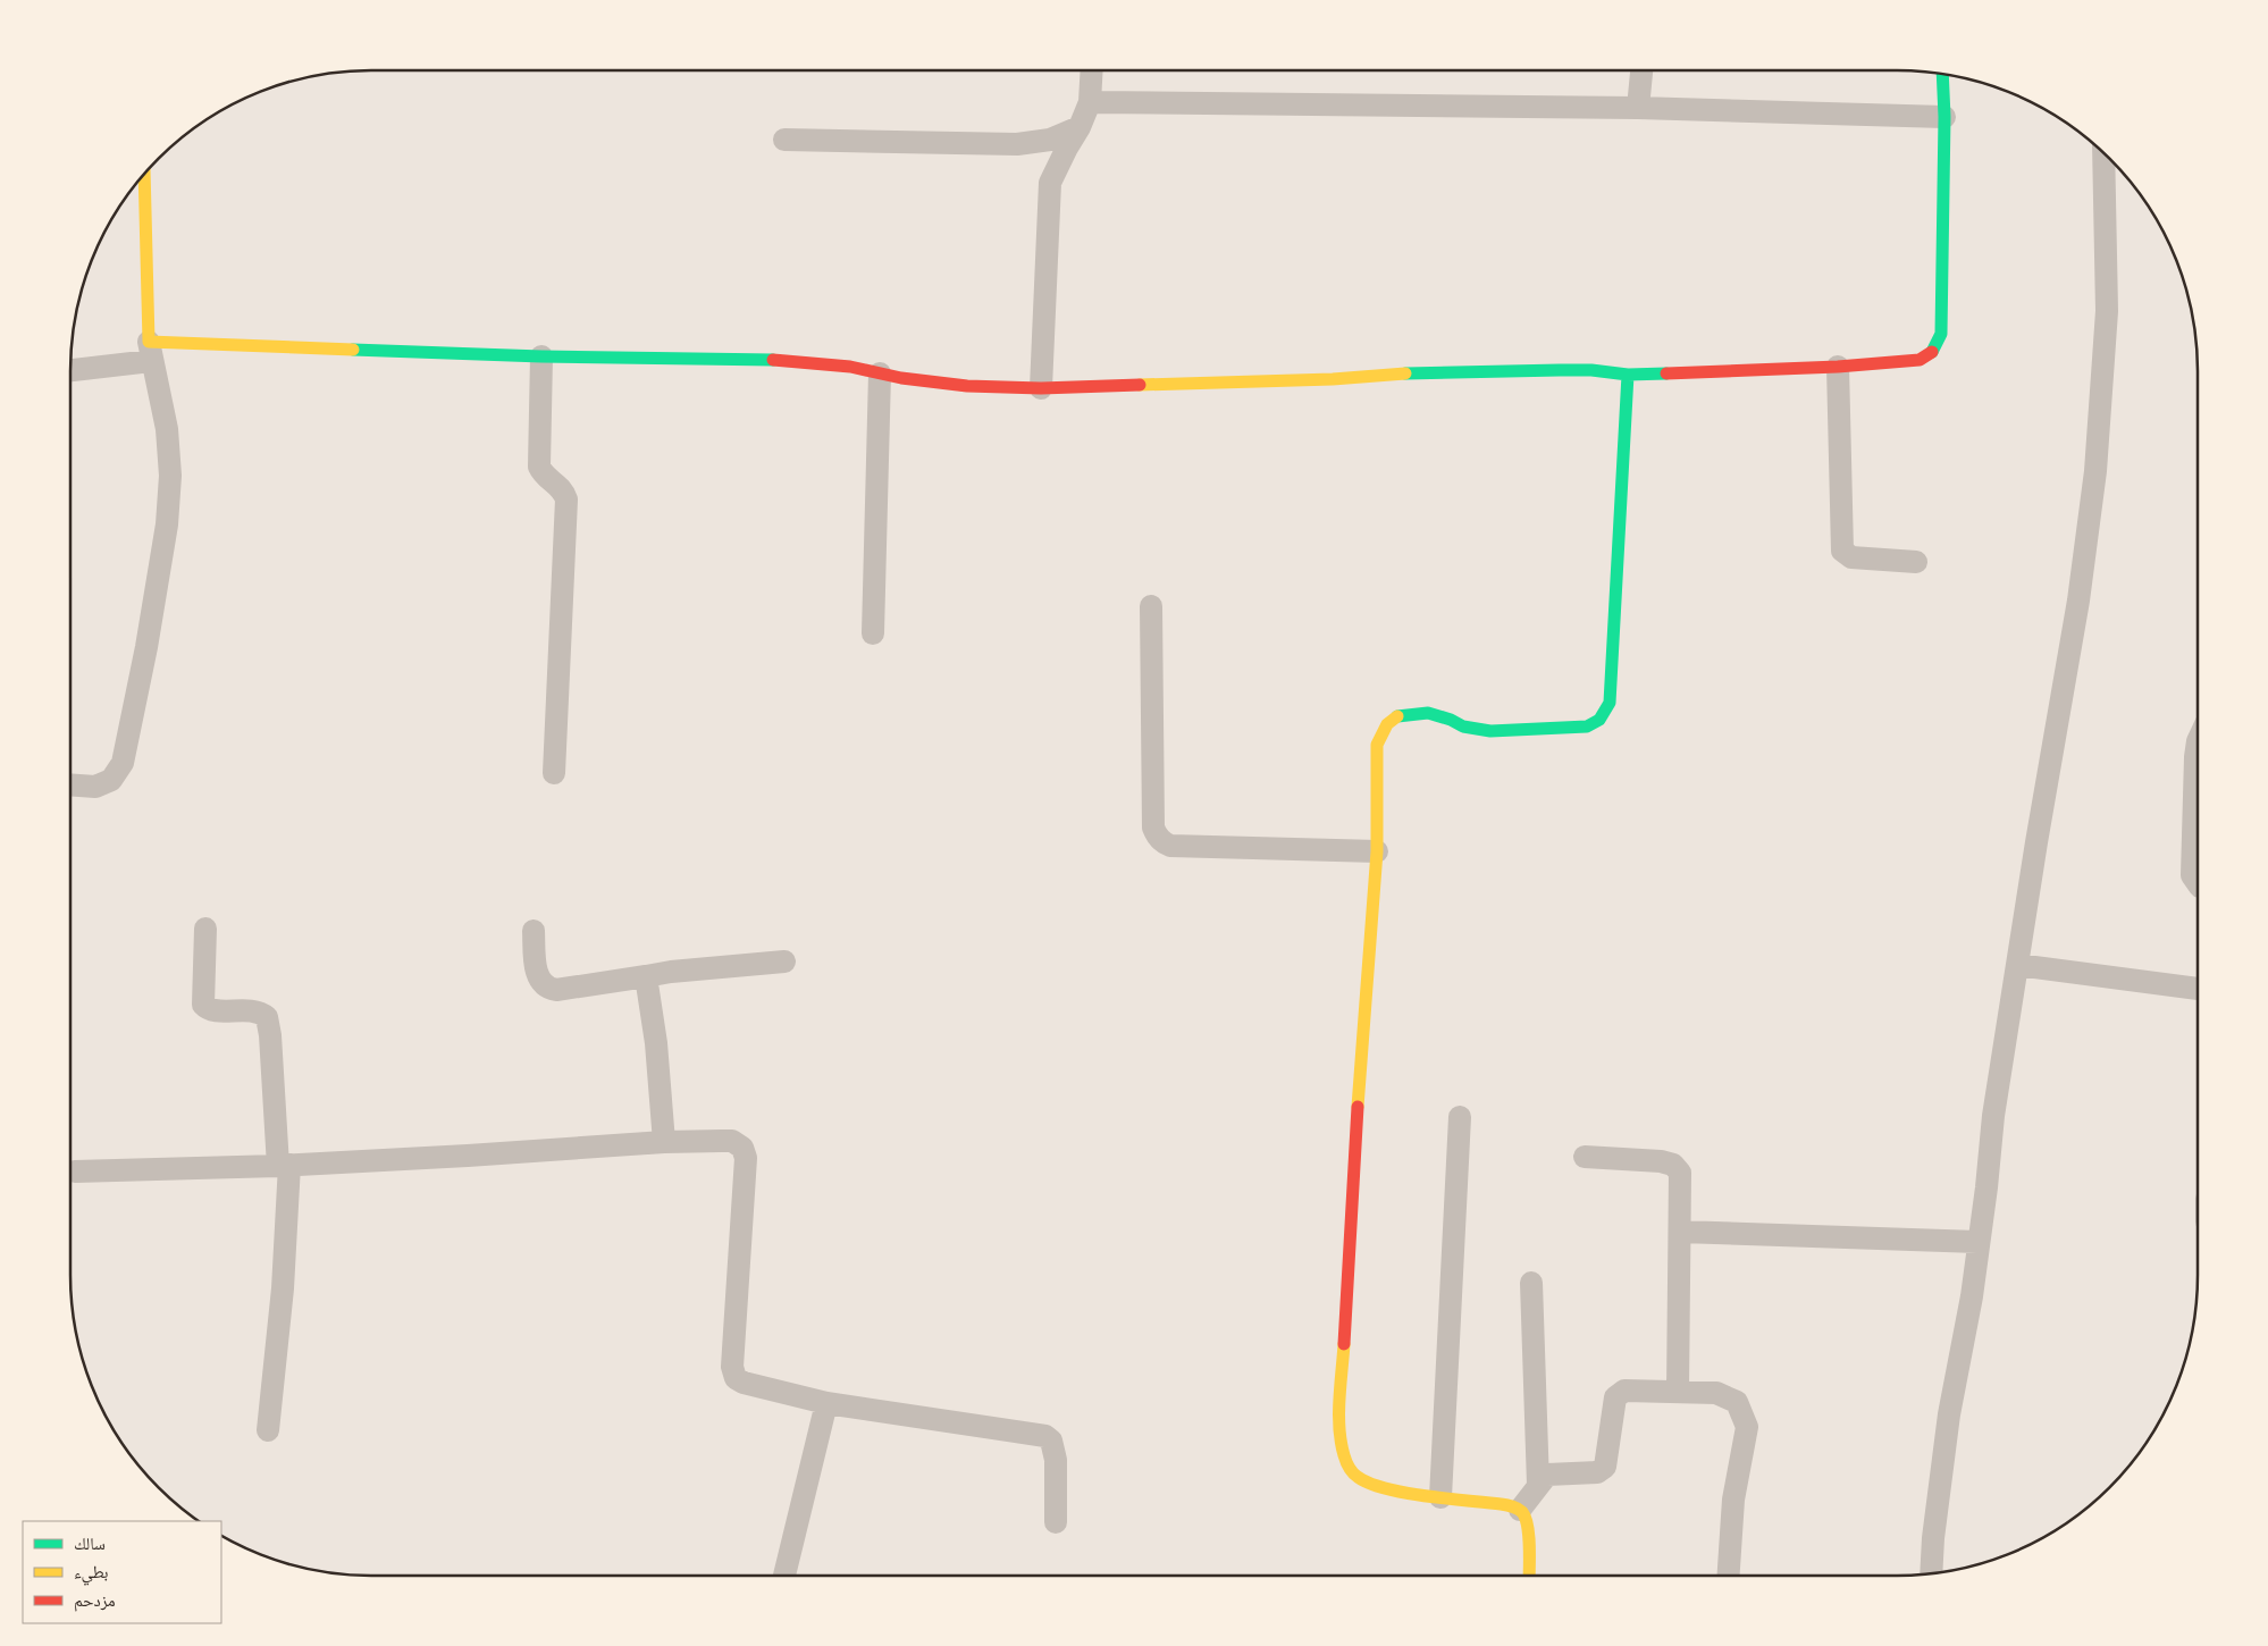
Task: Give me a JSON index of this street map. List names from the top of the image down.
{
  "legend": ["سالك", "بطيء", "مزدحم"]
}
